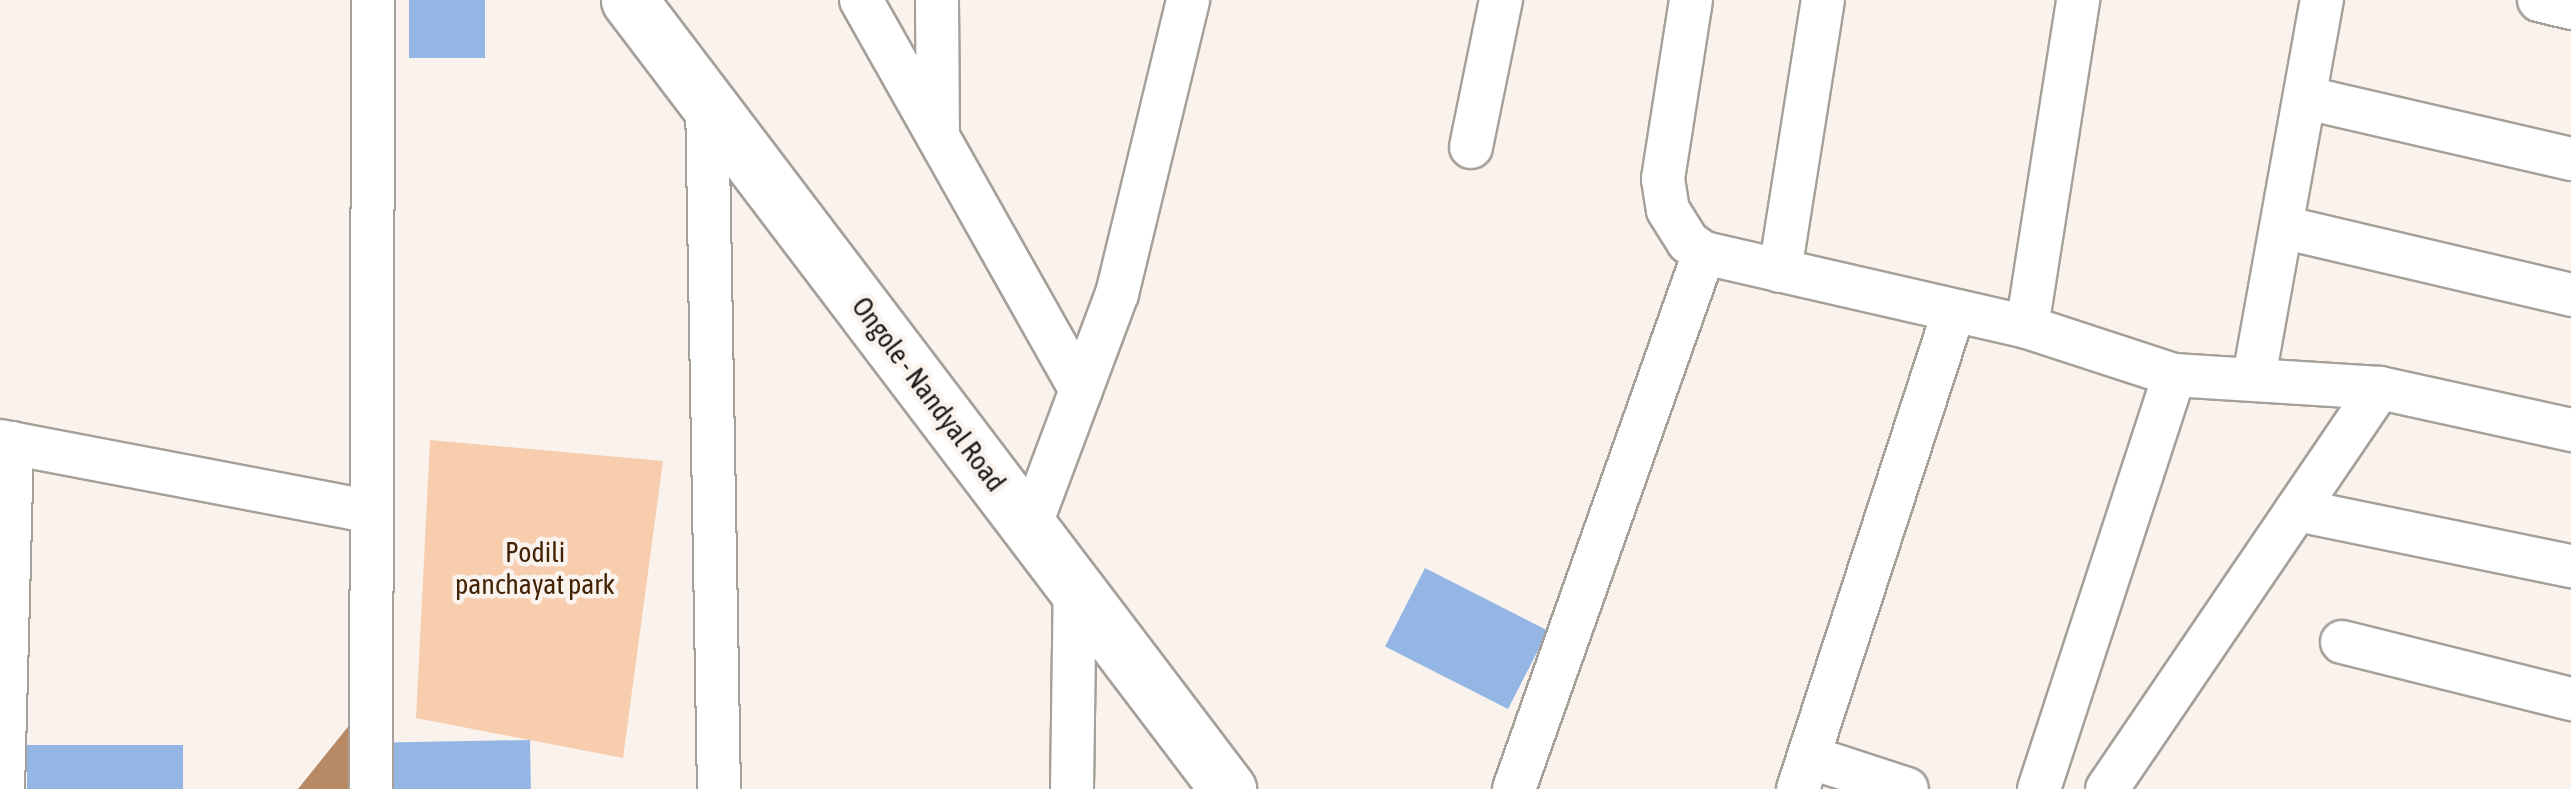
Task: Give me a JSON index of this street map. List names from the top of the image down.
{
  "streets": {
    "main road": ["Ongole - Nandyal Road"]
  },
  "parks": ["Podili panchayat park"]
}
